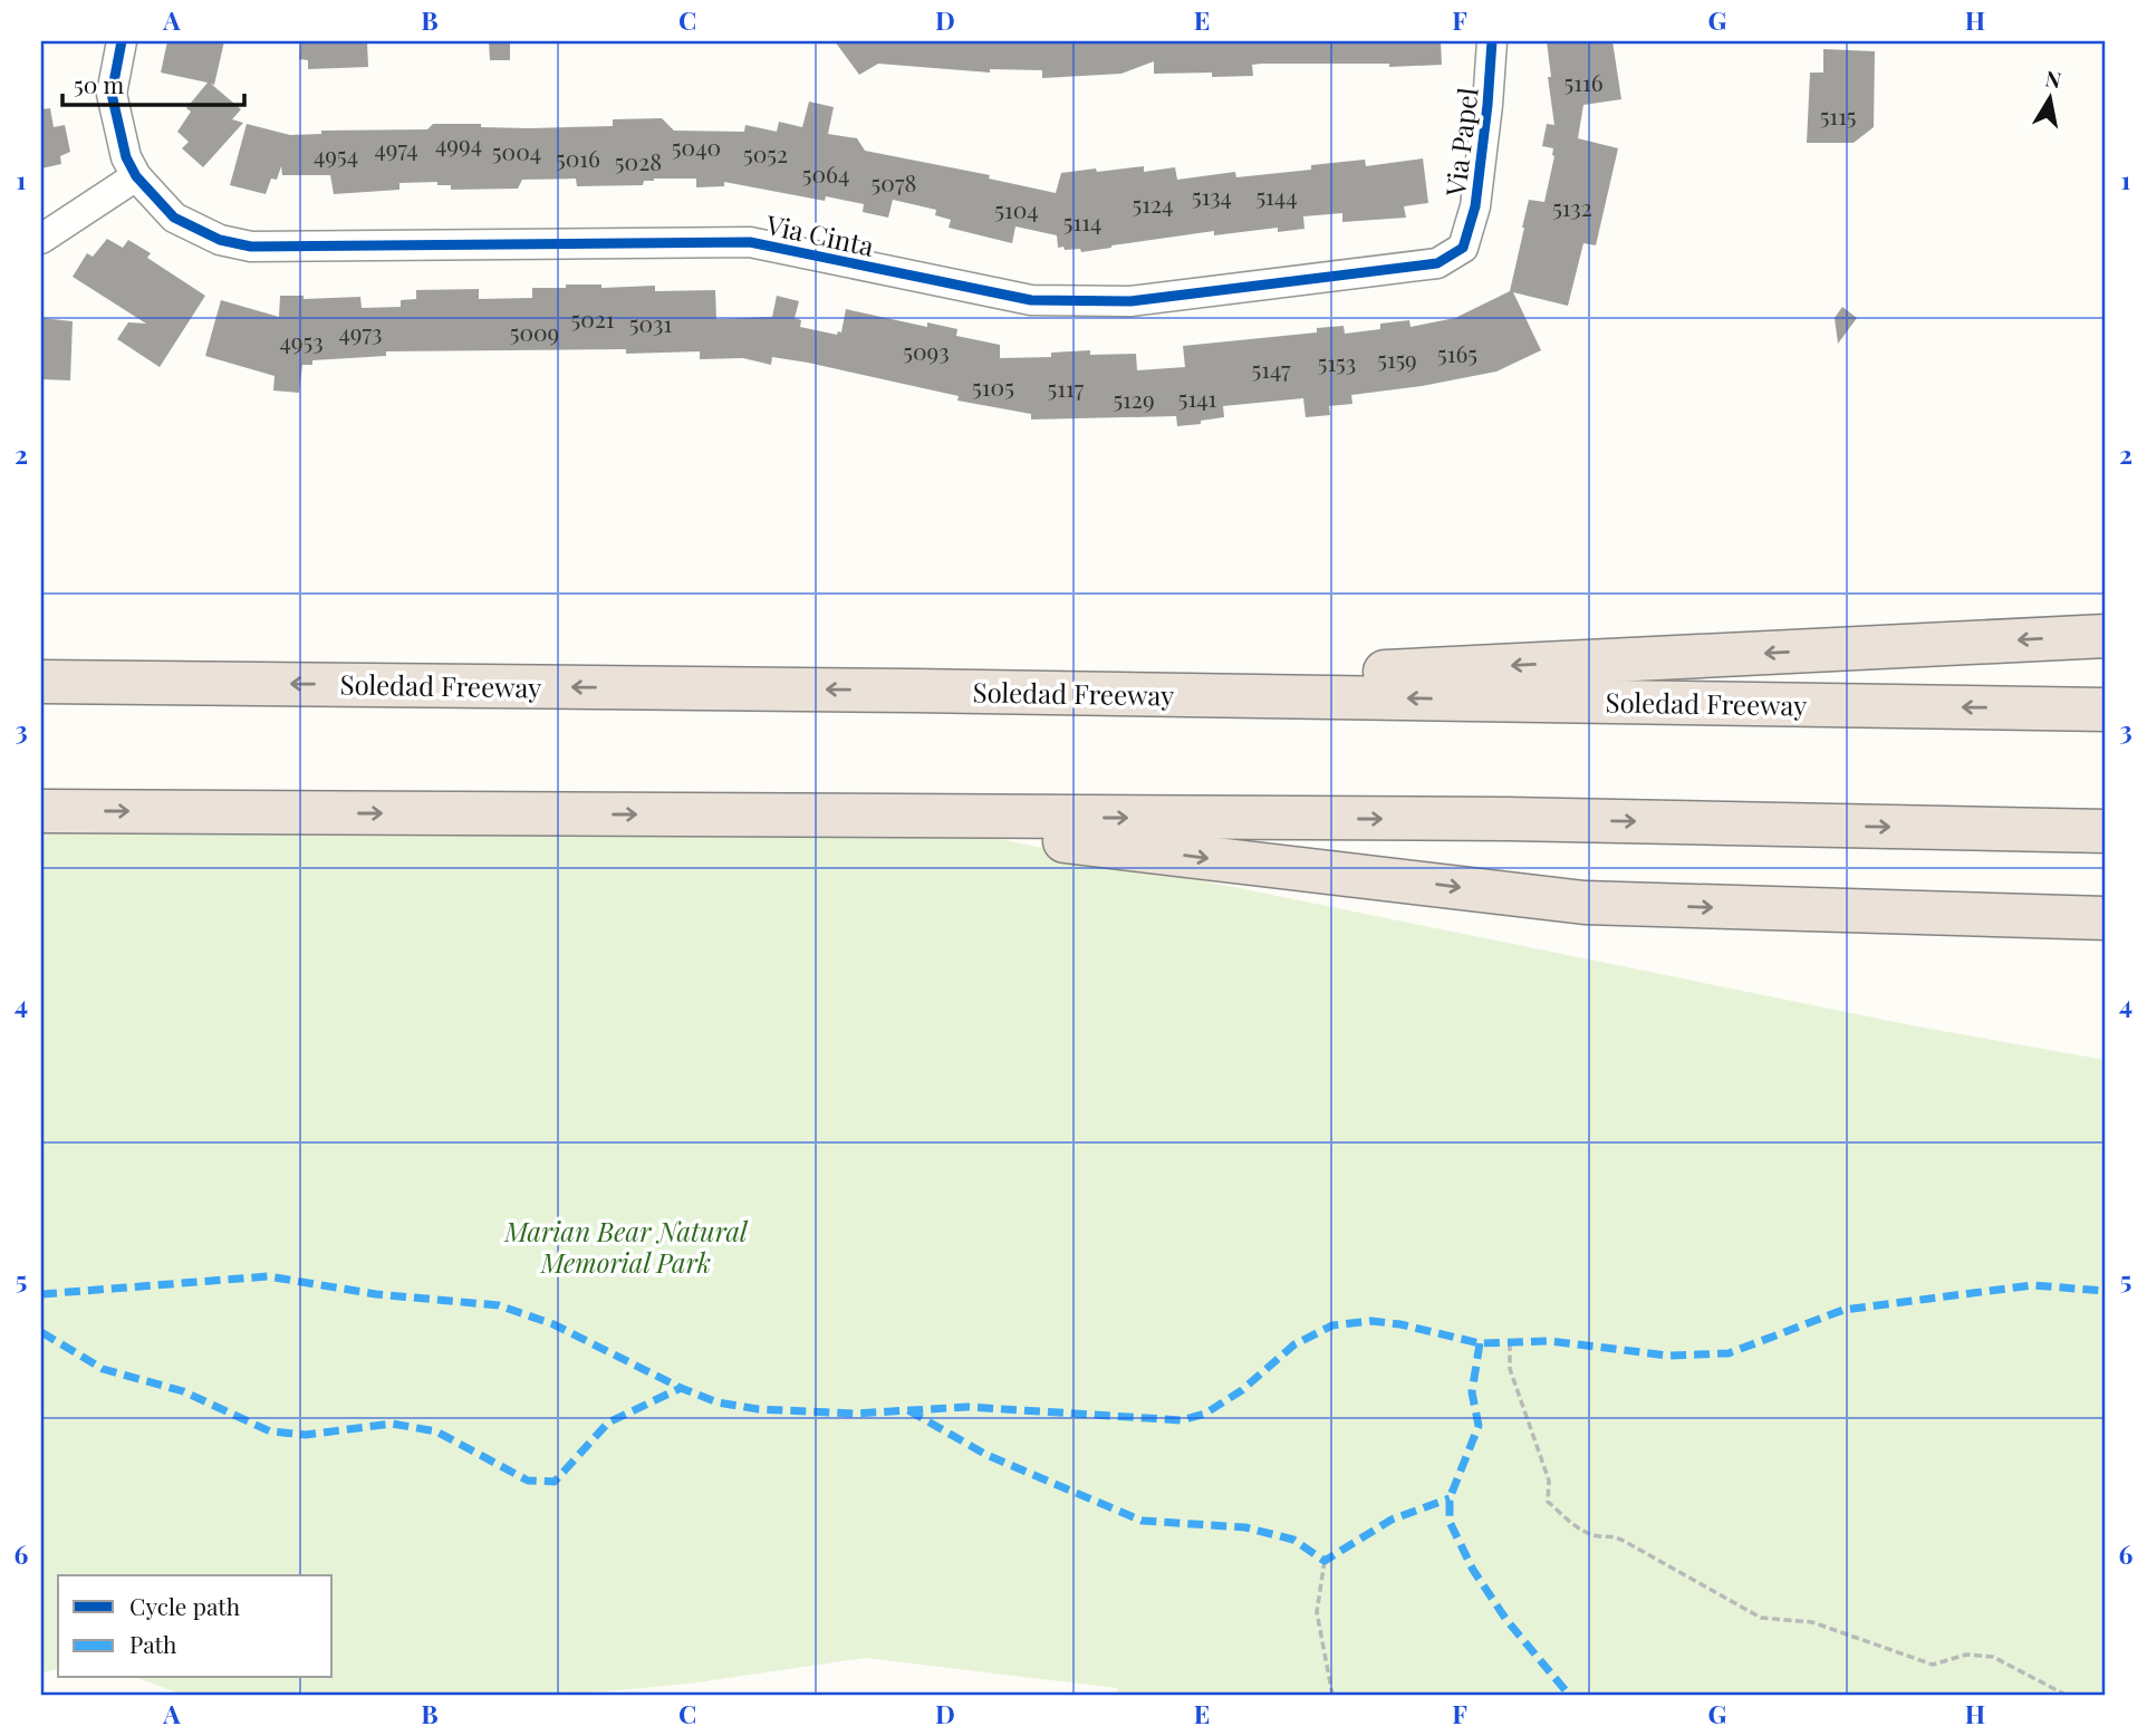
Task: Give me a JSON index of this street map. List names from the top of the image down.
{
  "streets": {
    "highway": ["Soledad Freeway"],
    "street": ["Via Papel", "Via Cinta"]
  },
  "crossings": [
    ["Via Papel", "Via Cinta"]
  ],
  "parks": ["Marian Bear Natural Memorial Park"],
  "house_numbers": [
    "5116",
    "5115",
    "4994",
    "5040",
    "4974",
    "5004",
    "5052",
    "4954",
    "5016",
    "5028",
    "5064",
    "5078",
    "5134",
    "5144",
    "5124",
    "5132",
    "5104",
    "5114",
    "5021",
    "5031",
    "4973",
    "5009",
    "4953",
    "5093",
    "5165",
    "5159",
    "5153",
    "5147",
    "5105",
    "5117",
    "5141",
    "5129"
  ],
  "legend": ["Cycle path", "Path"],
  "scale_bar": "50 m",
  "north": "top",
  "grid": {
    "columns": [
      "A",
      "B",
      "C",
      "D",
      "E",
      "F",
      "G",
      "H"
    ],
    "rows": [
      "1",
      "2",
      "3",
      "4",
      "5",
      "6"
    ]
  }
}
